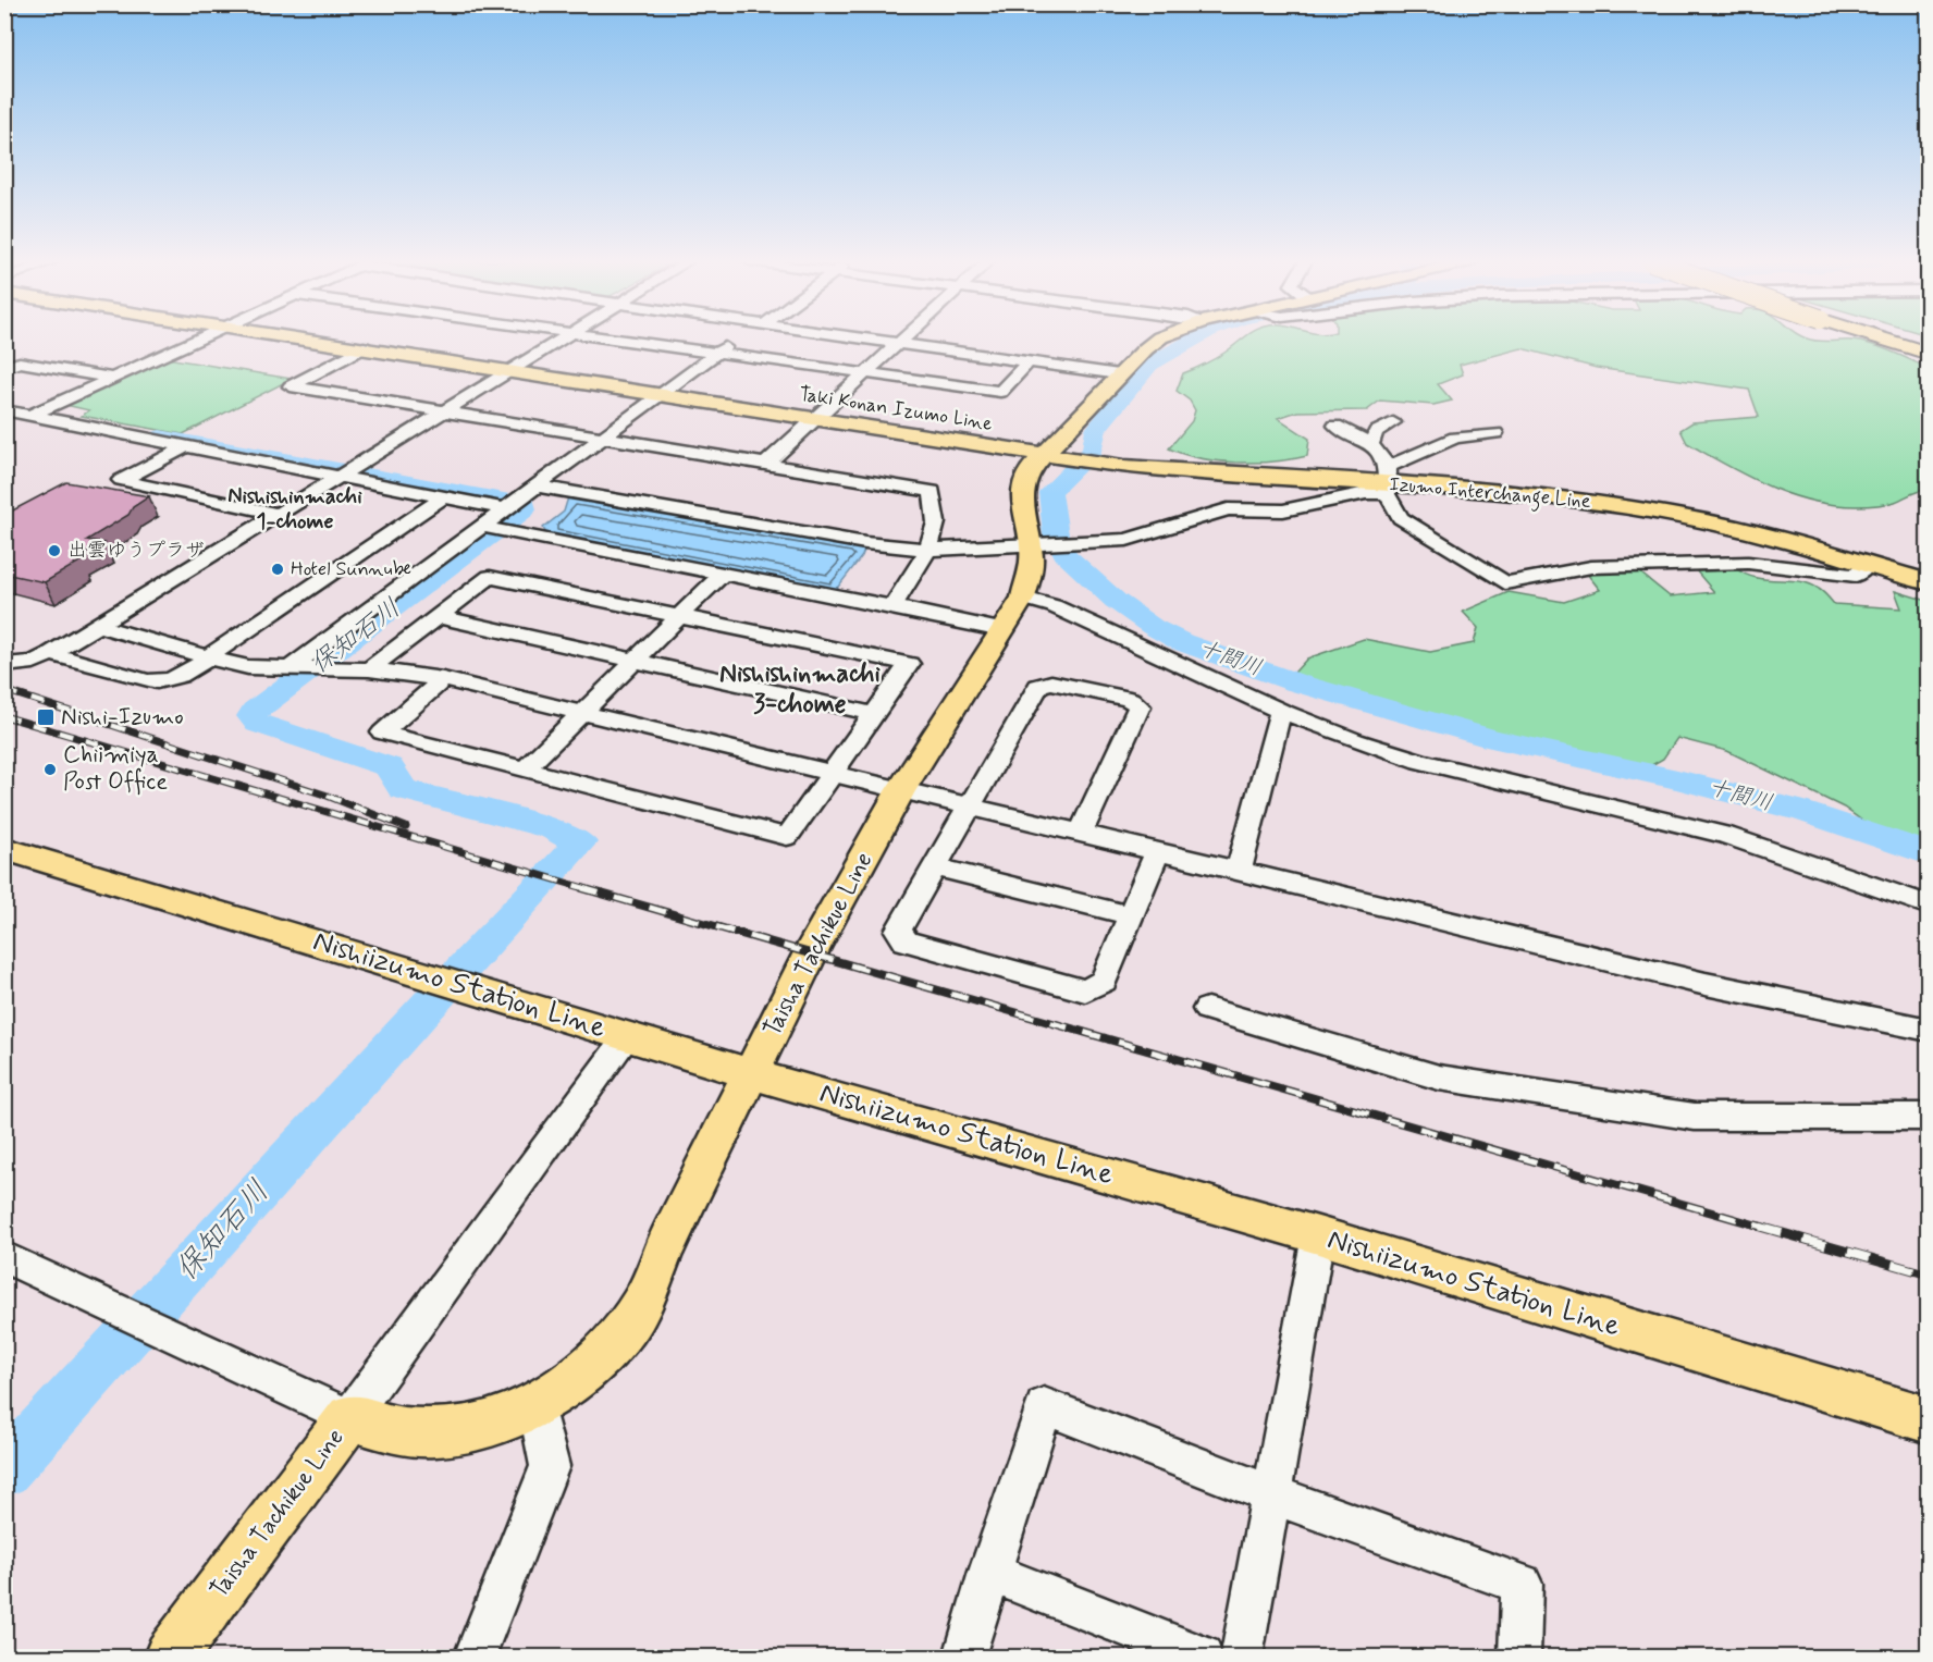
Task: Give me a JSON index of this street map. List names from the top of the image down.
{
  "streets": {
    "main road": [
      "Taki Konan Izumo Line",
      "Izumo Interchange Line",
      "Taisha Tachikue Line",
      "Nishiizumo Station Line"
    ]
  },
  "crossings": [
    ["Taki Konan Izumo Line", "Izumo Interchange Line"],
    ["Taki Konan Izumo Line", "Taisha Tachikue Line"],
    ["Izumo Interchange Line", "Taisha Tachikue Line"],
    ["Taisha Tachikue Line", "Nishiizumo Station Line"]
  ],
  "districts": ["Nishishinmachi 1-chome", "Nishishinmachi 3-chome"],
  "water": ["保知石川", "十間川"],
  "places": {
    "other": ["出雲ゆうプラザ", "Hotel Sunnube", "Chiimiya Post Office"],
    "transit": ["Nishi-Izumo"]
  }
}
